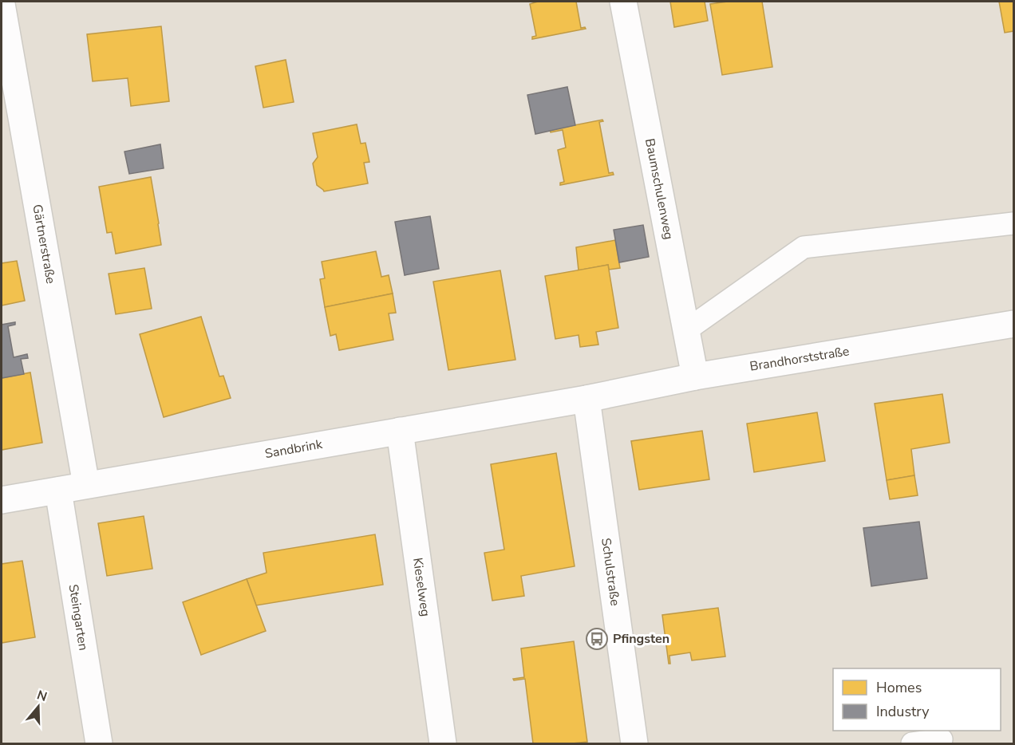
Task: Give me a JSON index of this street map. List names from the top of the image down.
{
  "streets": {
    "street": [
      "Baumschulenweg",
      "Gärtnerstraße",
      "Brandhorststraße",
      "Sandbrink",
      "Schulstraße",
      "Kieselweg",
      "Steingarten"
    ]
  },
  "crossings": [
    ["Baumschulenweg", "Brandhorststraße"],
    ["Gärtnerstraße", "Sandbrink"],
    ["Brandhorststraße", "Sandbrink"],
    ["Brandhorststraße", "Schulstraße"],
    ["Sandbrink", "Schulstraße"],
    ["Sandbrink", "Kieselweg"],
    ["Sandbrink", "Steingarten"]
  ],
  "places": {
    "bus stop": ["Pfingsten"]
  },
  "legend": ["Homes", "Industry"],
  "north": "top"
}
